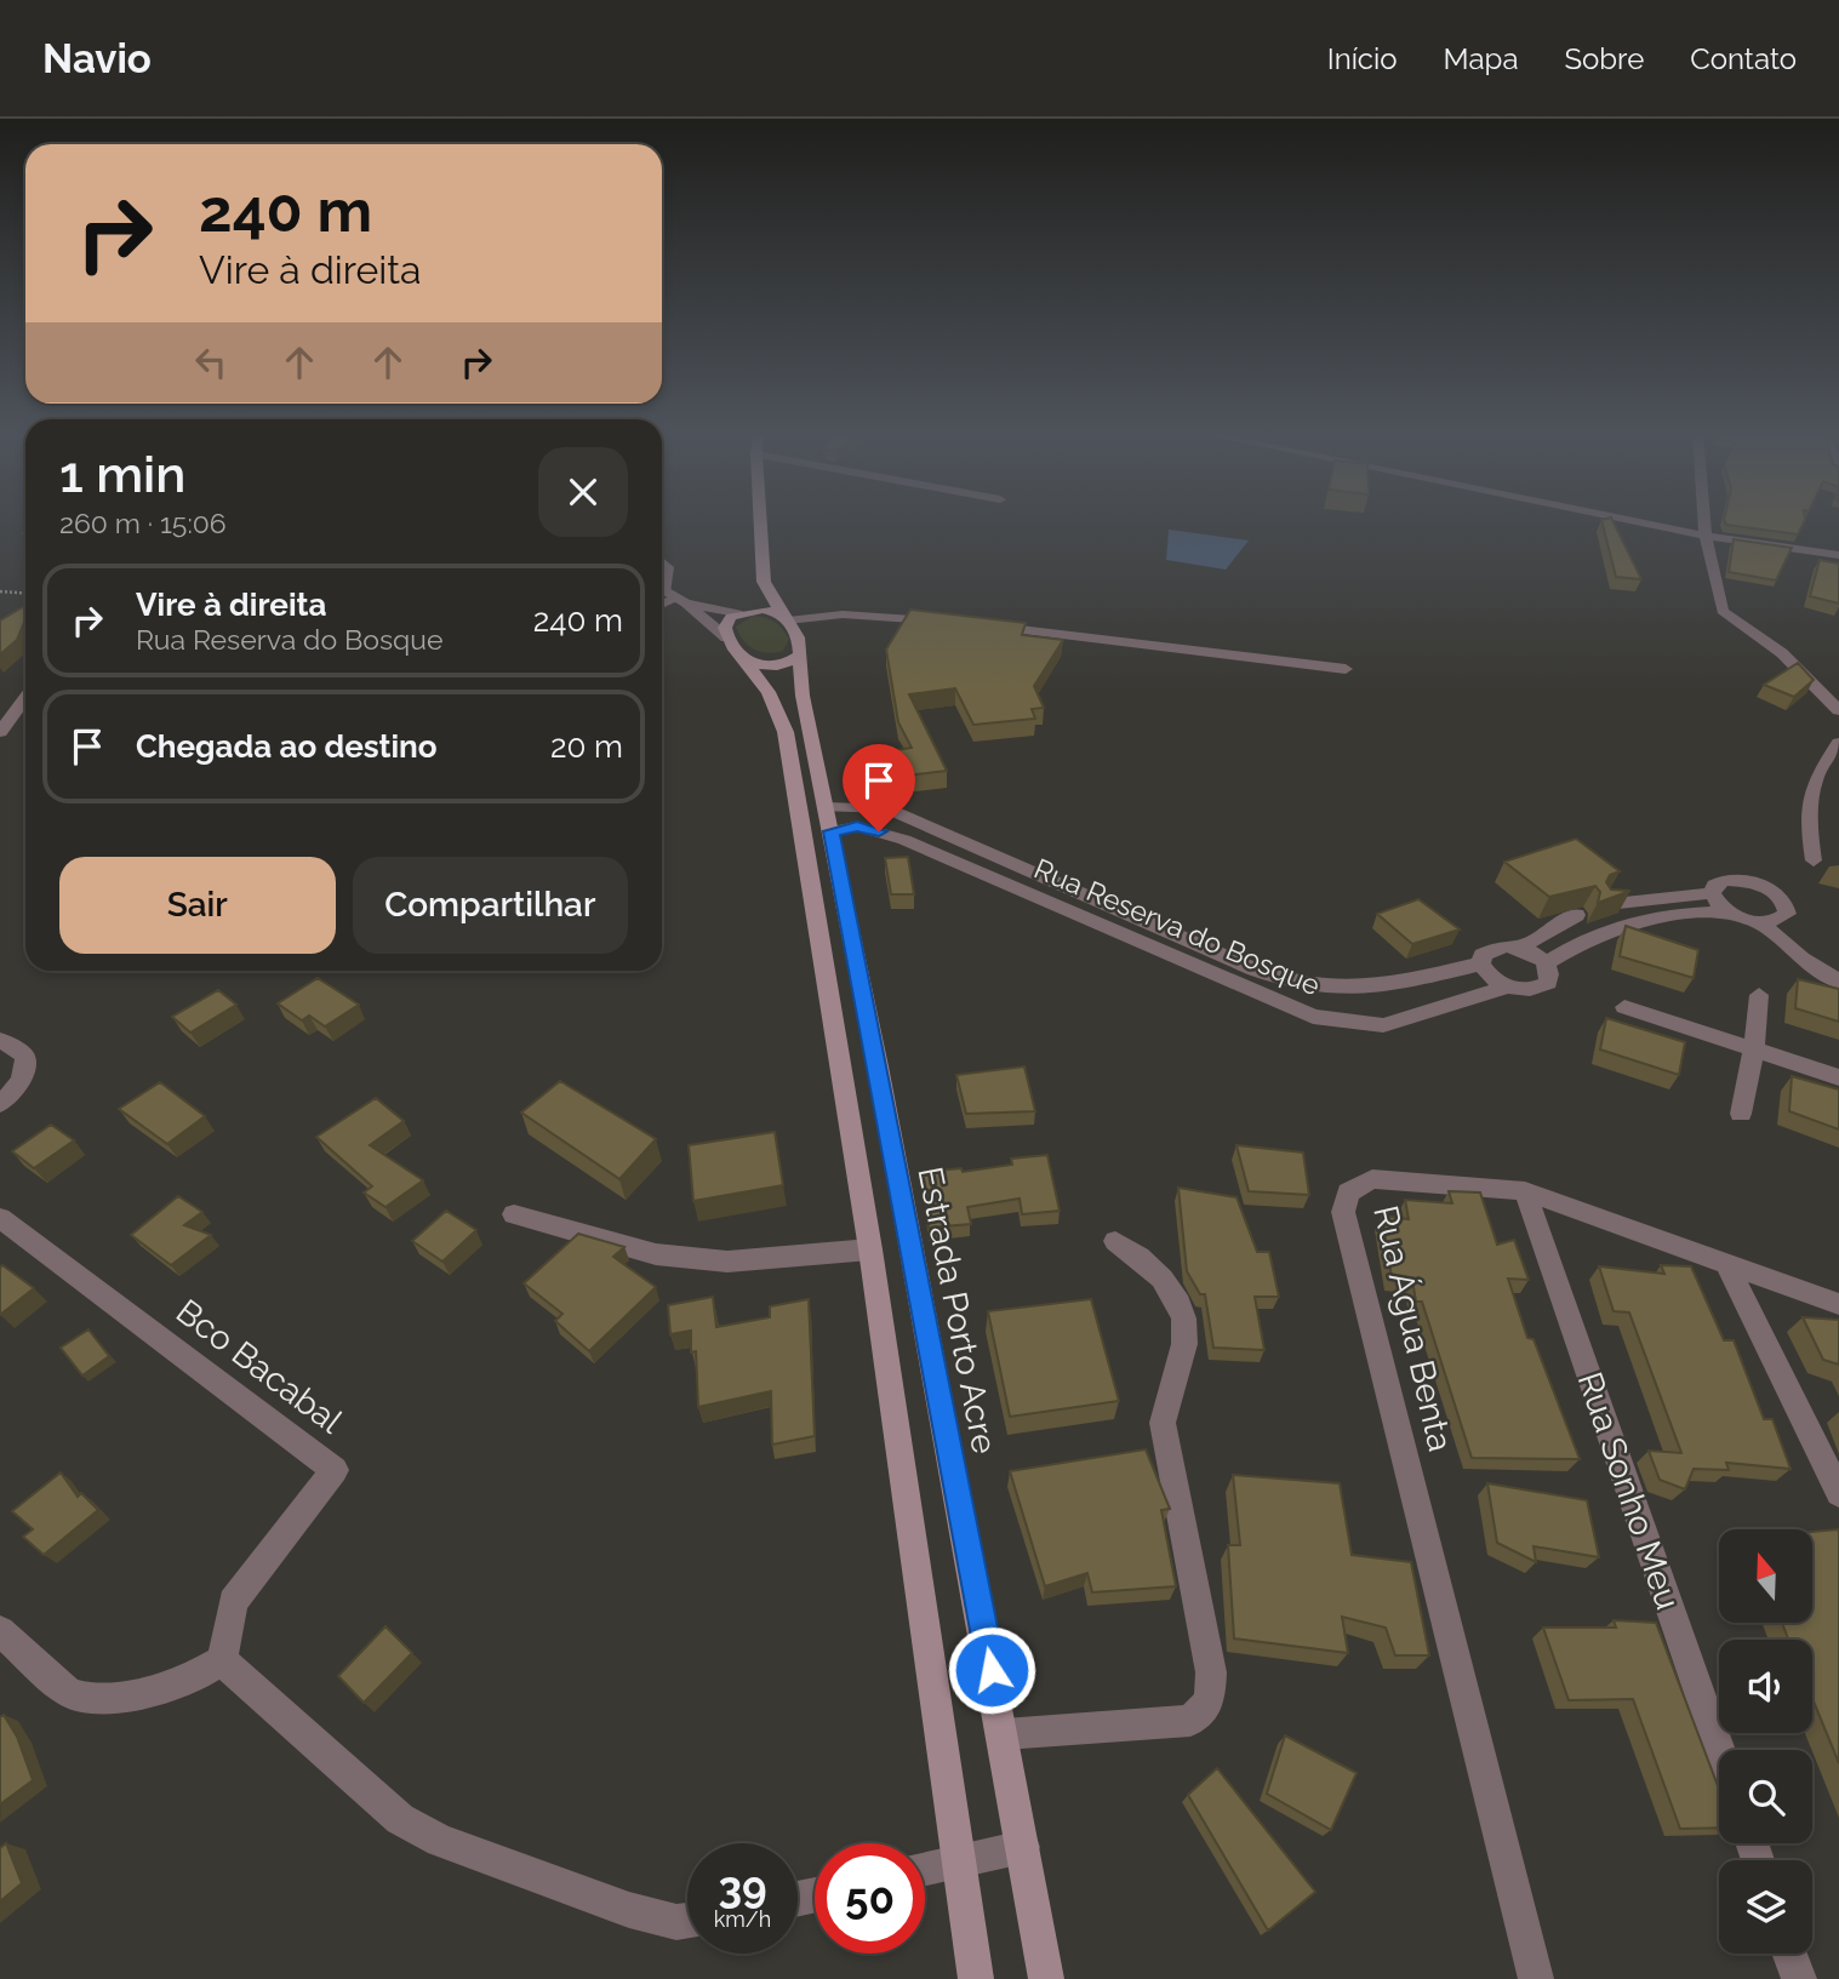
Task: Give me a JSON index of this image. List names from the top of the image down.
{
  "streets": {
    "main road": ["Estrada Porto Acre"],
    "street": [
      "Rua Reserva do Bosque",
      "Rua Água Benta",
      "Bco Bacabal",
      "Rua Sonho Meu"
    ]
  },
  "crossings": [
    ["Rua Reserva do Bosque", "Estrada Porto Acre"],
    ["Rua Água Benta", "Rua Sonho Meu"]
  ],
  "north": "top",
  "page": {
    "header": "Navio",
    "nav": [
      "Início",
      "Mapa",
      "Sobre",
      "Contato"
    ],
    "turn": ["240 m", "Vire à direita"],
    "heading": ["1 min", "260 m · 15:06"],
    "list": [
      {
        "name": "Vire à direita",
        "note": "Rua Reserva do Bosque",
        "value": "240 m"
      },
      {
        "name": "Chegada ao destino",
        "value": "20 m"
      }
    ],
    "buttons": ["Sair", "Compartilhar"],
    "speed": "39 km/h",
    "limit": "50"
  }
}
